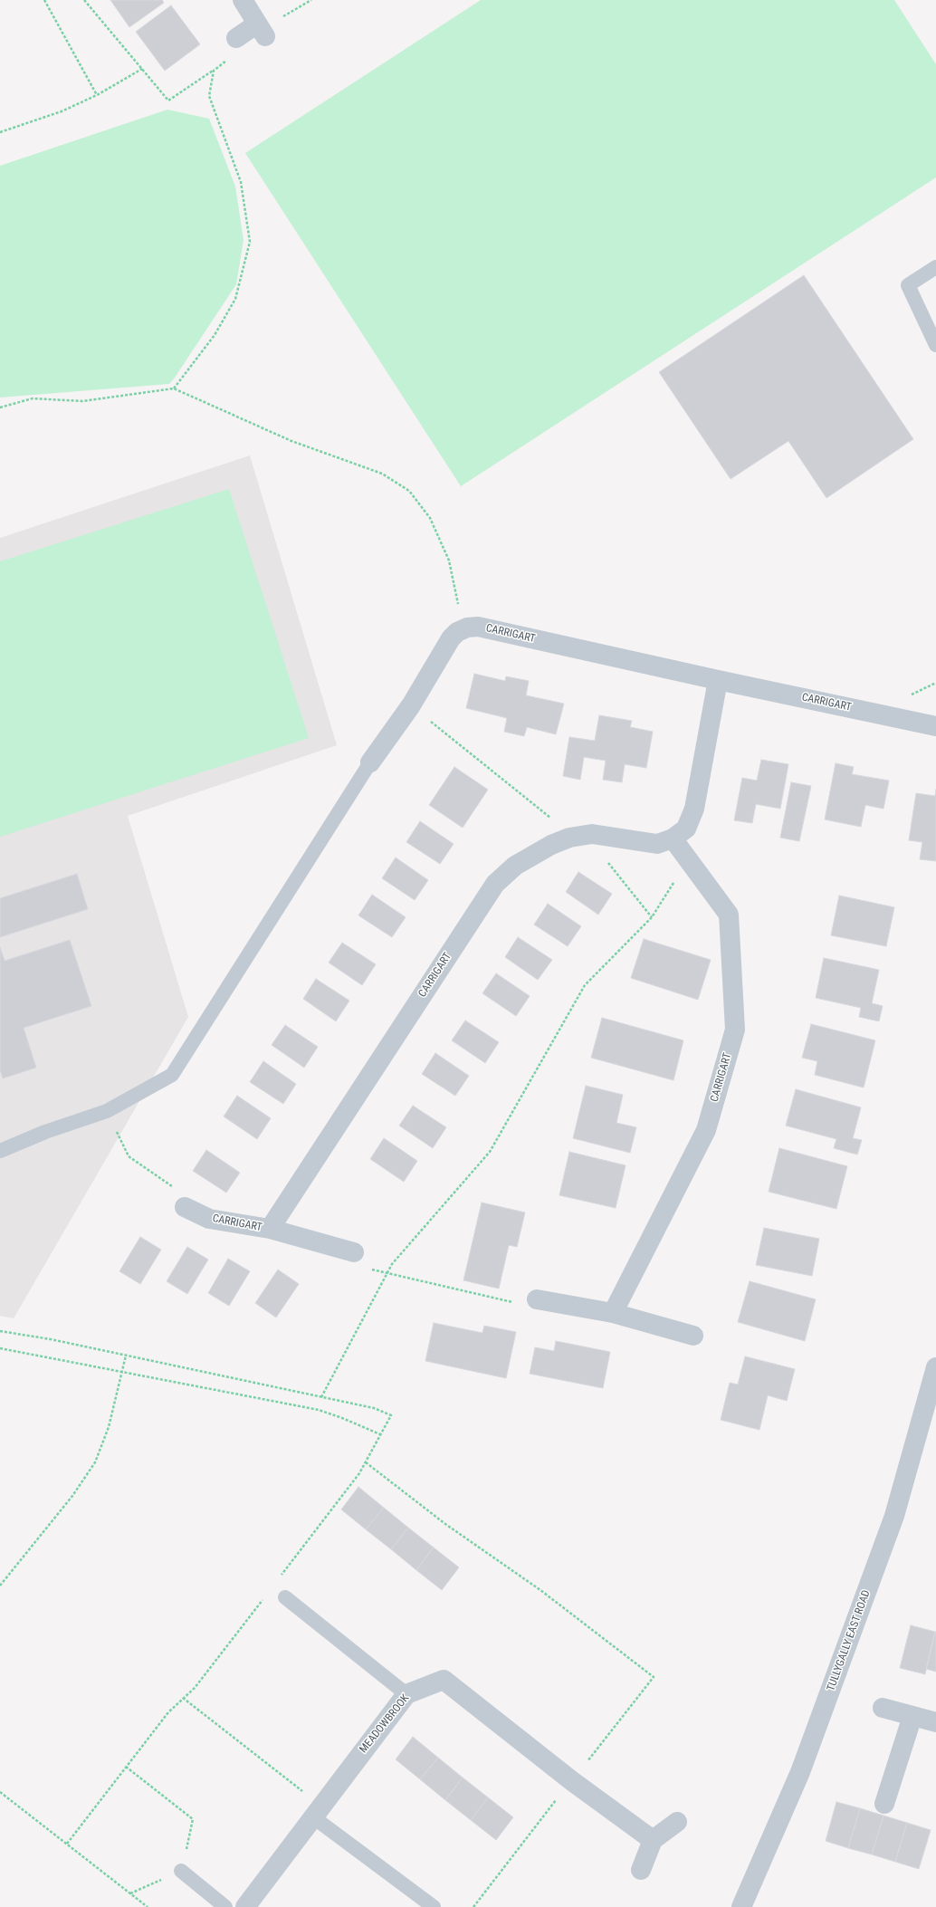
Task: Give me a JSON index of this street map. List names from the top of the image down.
{
  "streets": {
    "street": ["CARRIGART", "TULLYGALLY EAST ROAD", "MEADOWBROOK"]
  }
}
